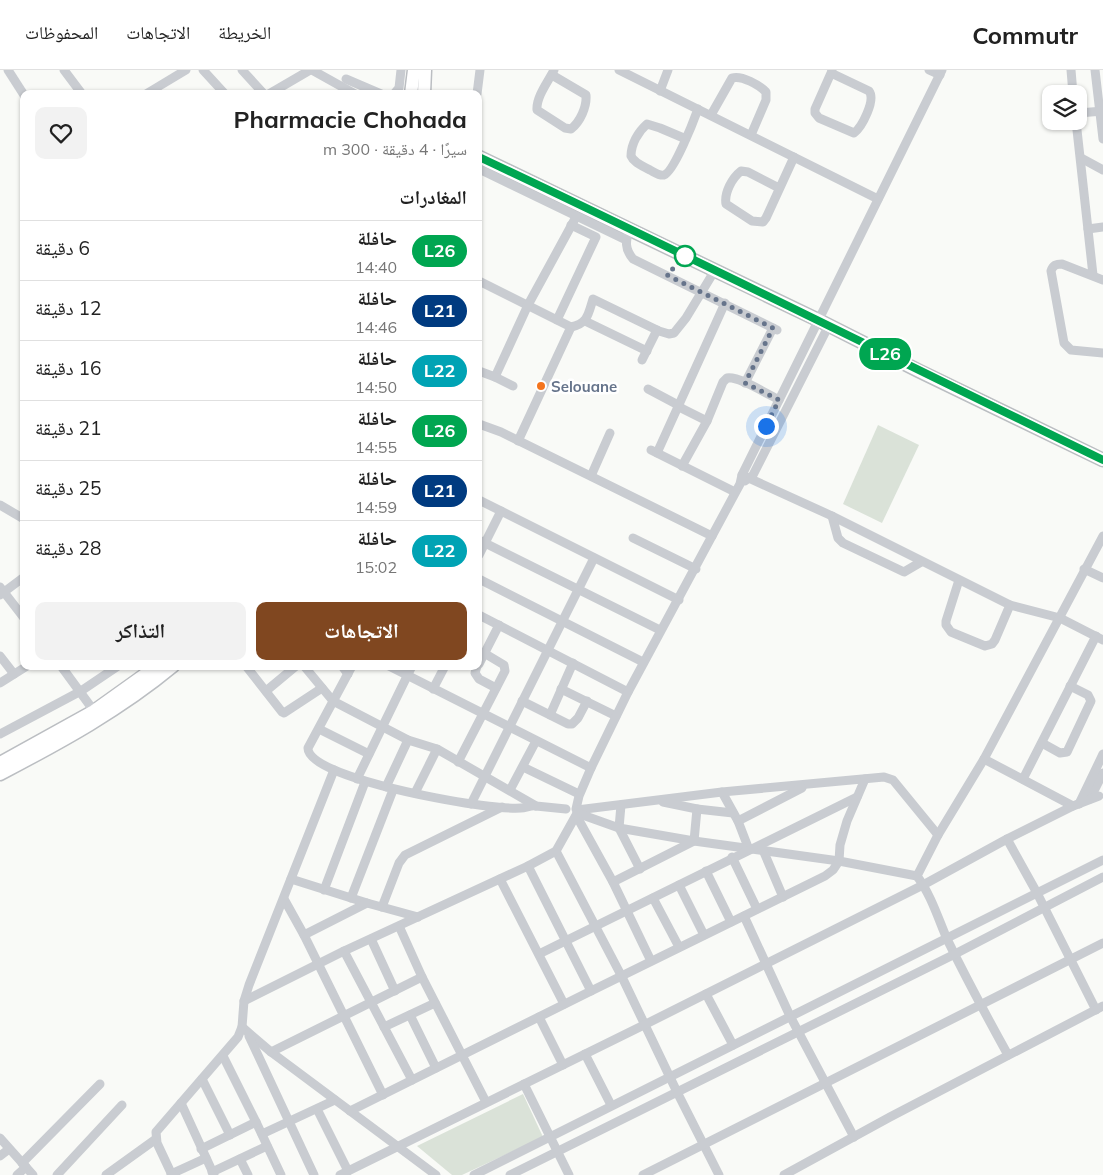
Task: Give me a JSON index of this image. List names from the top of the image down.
{
  "places": ["Selouane"],
  "lines": ["bus line L26"],
  "page": {
    "header": "Commutr",
    "nav": ["الخريطة", "الاتجاهات", "المحفوظات"],
    "on_map": "L26",
    "heading": [
      ["Pharmacie Chohada", "سيرًا · 4 دقيقة · 300 m"],
      "المغادرات"
    ],
    "list": [
      {
        "mark": "L26",
        "name": "حافلة",
        "note": "14:40",
        "value": "6 دقيقة"
      },
      {
        "mark": "L21",
        "name": "حافلة",
        "note": "14:46",
        "value": "12 دقيقة"
      },
      {
        "mark": "L22",
        "name": "حافلة",
        "note": "14:50",
        "value": "16 دقيقة"
      },
      {
        "mark": "L26",
        "name": "حافلة",
        "note": "14:55",
        "value": "21 دقيقة"
      },
      {
        "mark": "L21",
        "name": "حافلة",
        "note": "14:59",
        "value": "25 دقيقة"
      },
      {
        "mark": "L22",
        "name": "حافلة",
        "note": "15:02",
        "value": "28 دقيقة"
      }
    ],
    "buttons": ["الاتجاهات", "التذاكر"]
  }
}
